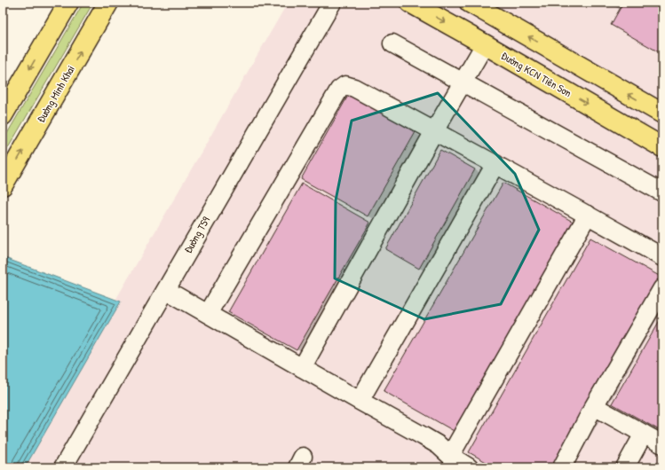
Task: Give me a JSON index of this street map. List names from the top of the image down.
{
  "streets": {
    "main road": ["Đường KCN Tiên Sơn", "Đường Minh Khai"],
    "street": ["Đường TS9"]
  }
}
